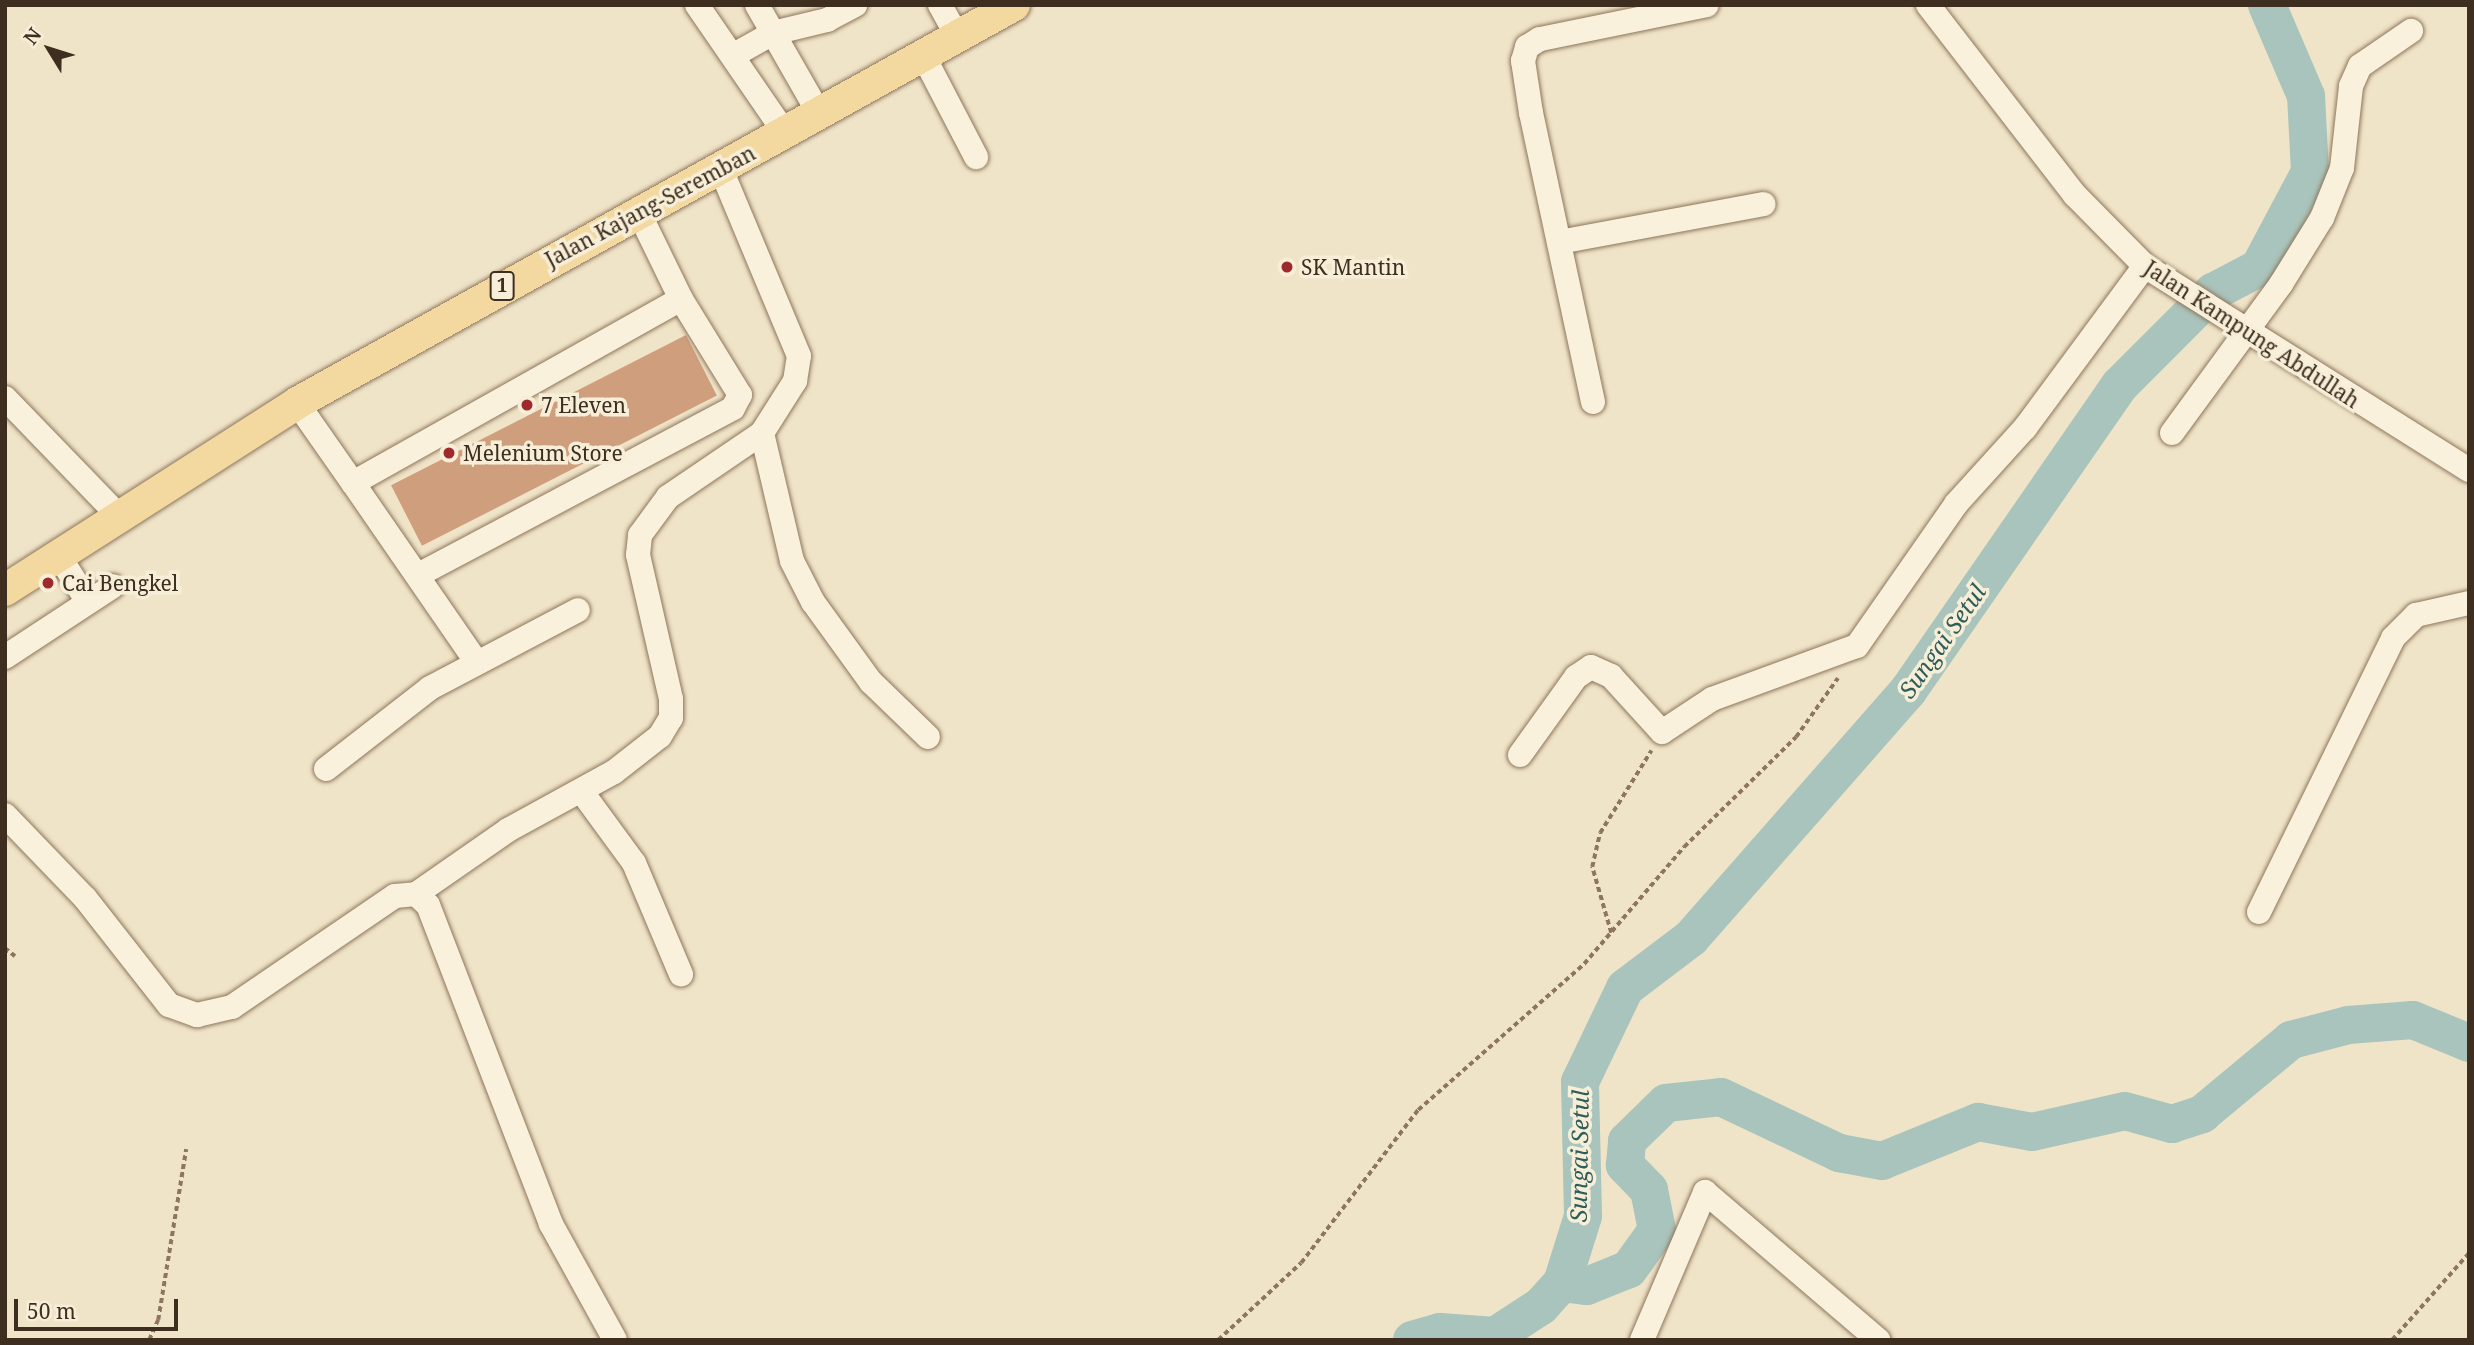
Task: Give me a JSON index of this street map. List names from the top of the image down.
{
  "streets": {
    "main road": ["Jalan Kajang-Seremban", "1"],
    "street": ["Jalan Kampung Abdullah"]
  },
  "water": ["Sungai Setul"],
  "places": [
    "SK Mantin",
    "7 Eleven",
    "Melenium Store",
    "Cai Bengkel"
  ],
  "scale_bar": "50 m",
  "north": "top left"
}
